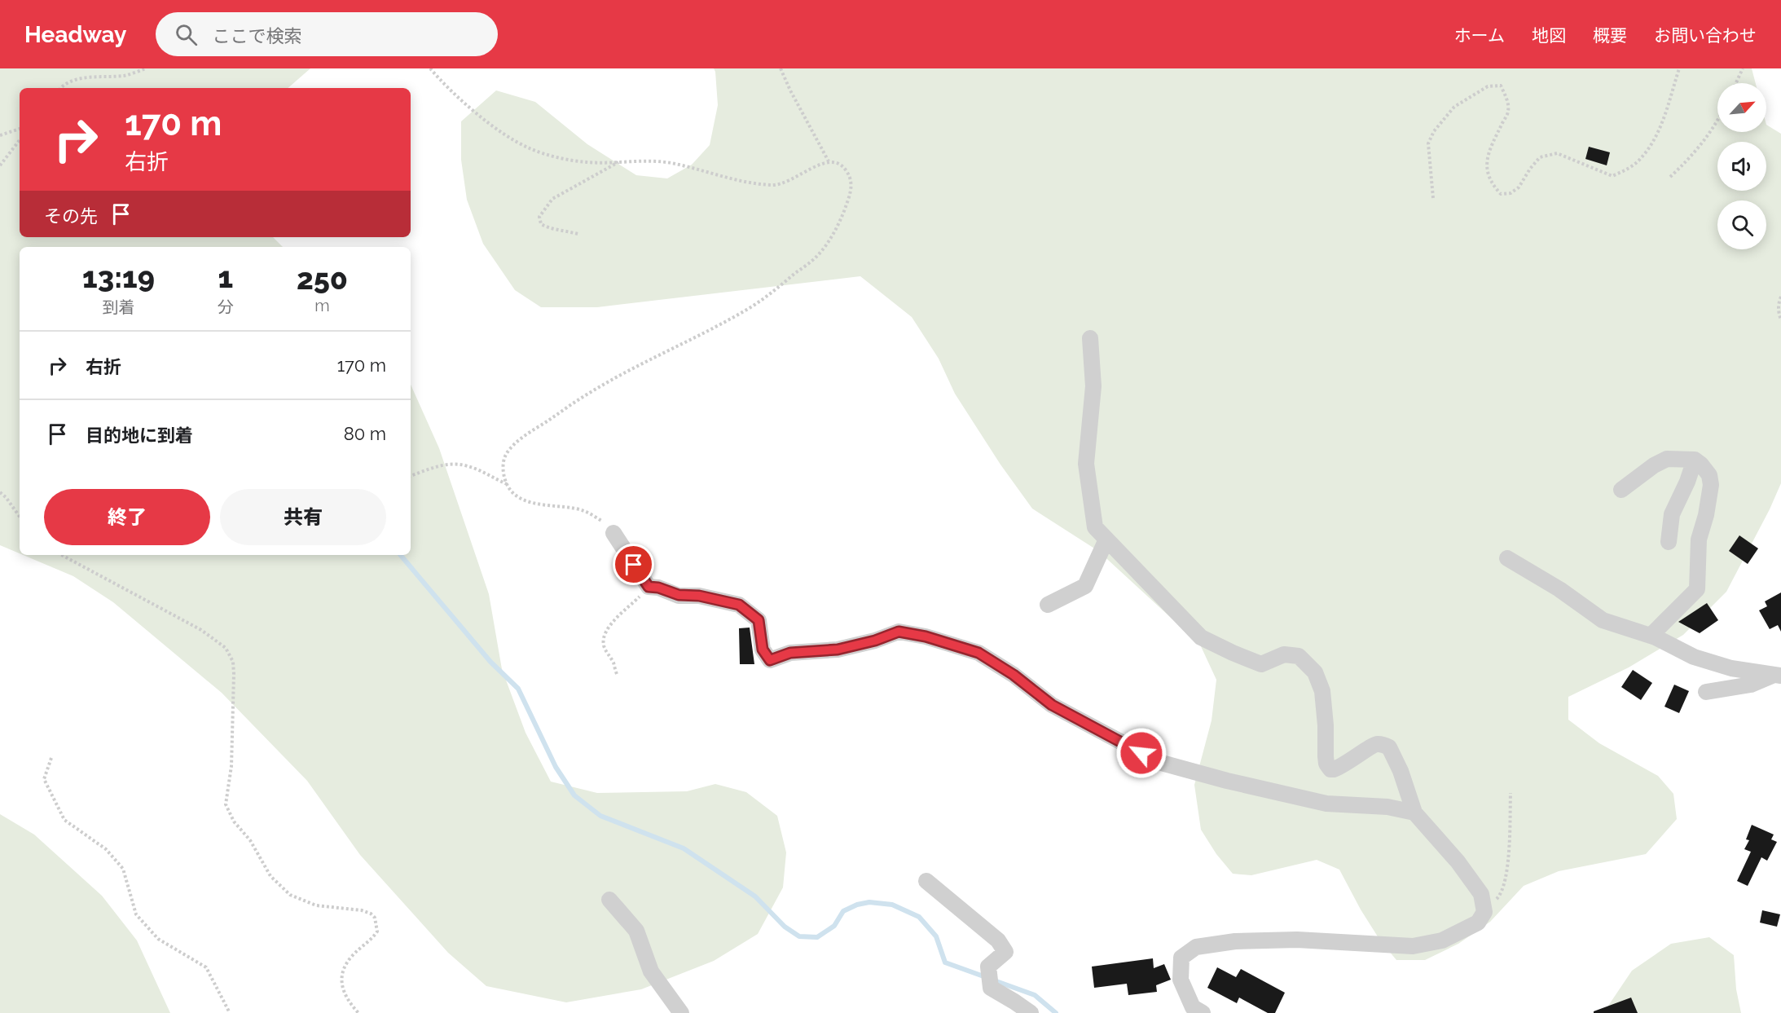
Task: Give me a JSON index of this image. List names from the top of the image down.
{
  "north": "top right",
  "page": {
    "header": "Headway",
    "search": "ここで検索",
    "nav": [
      "ホーム",
      "地図",
      "概要",
      "お問い合わせ"
    ],
    "turn": ["170 m", "右折"],
    "then": "その先",
    "eta": [
      "13:19",
      "到着",
      "1",
      "分",
      "250",
      "m"
    ],
    "list": [
      {
        "name": "右折",
        "value": "170 m"
      },
      {
        "name": "目的地に到着",
        "value": "80 m"
      }
    ],
    "buttons": ["終了", "共有"]
  }
}
